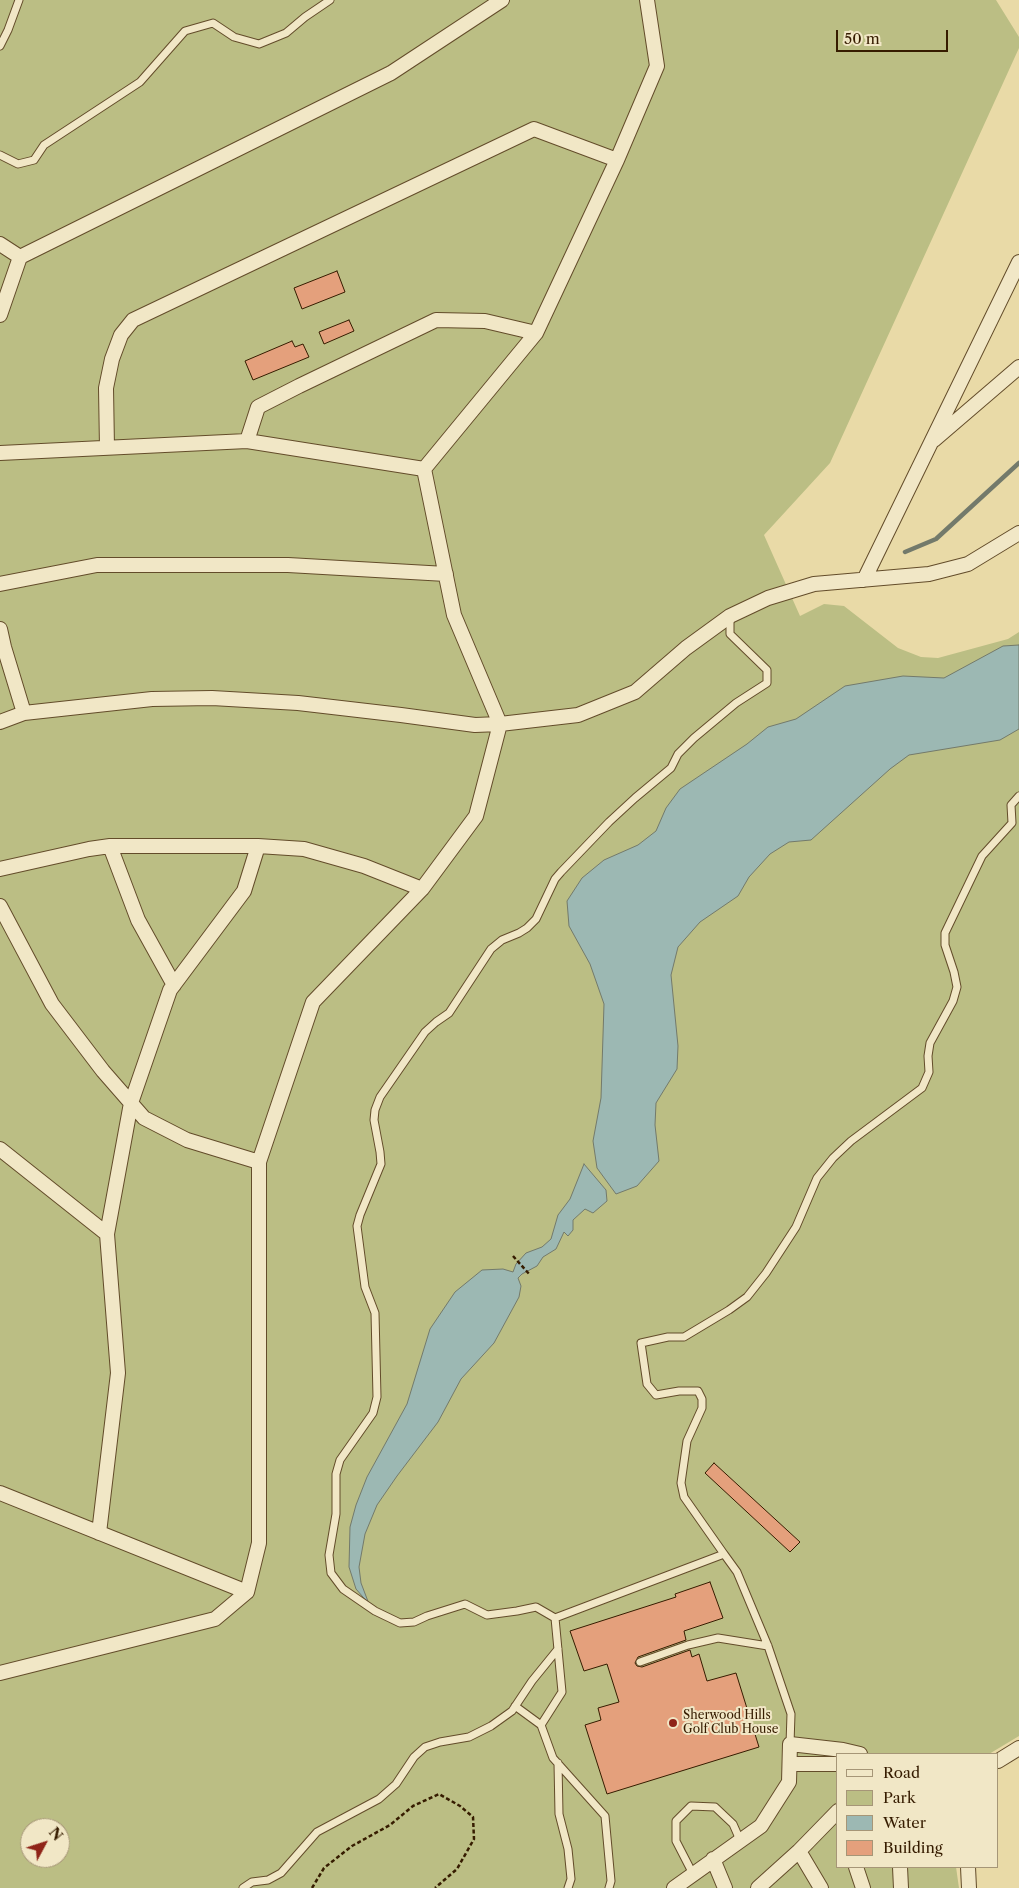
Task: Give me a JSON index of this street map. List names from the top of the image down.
{
  "places": ["Sherwood Hills Golf Club House"],
  "legend": [
    "Road",
    "Park",
    "Water",
    "Building"
  ],
  "scale_bar": "50 m",
  "north": "top right"
}
